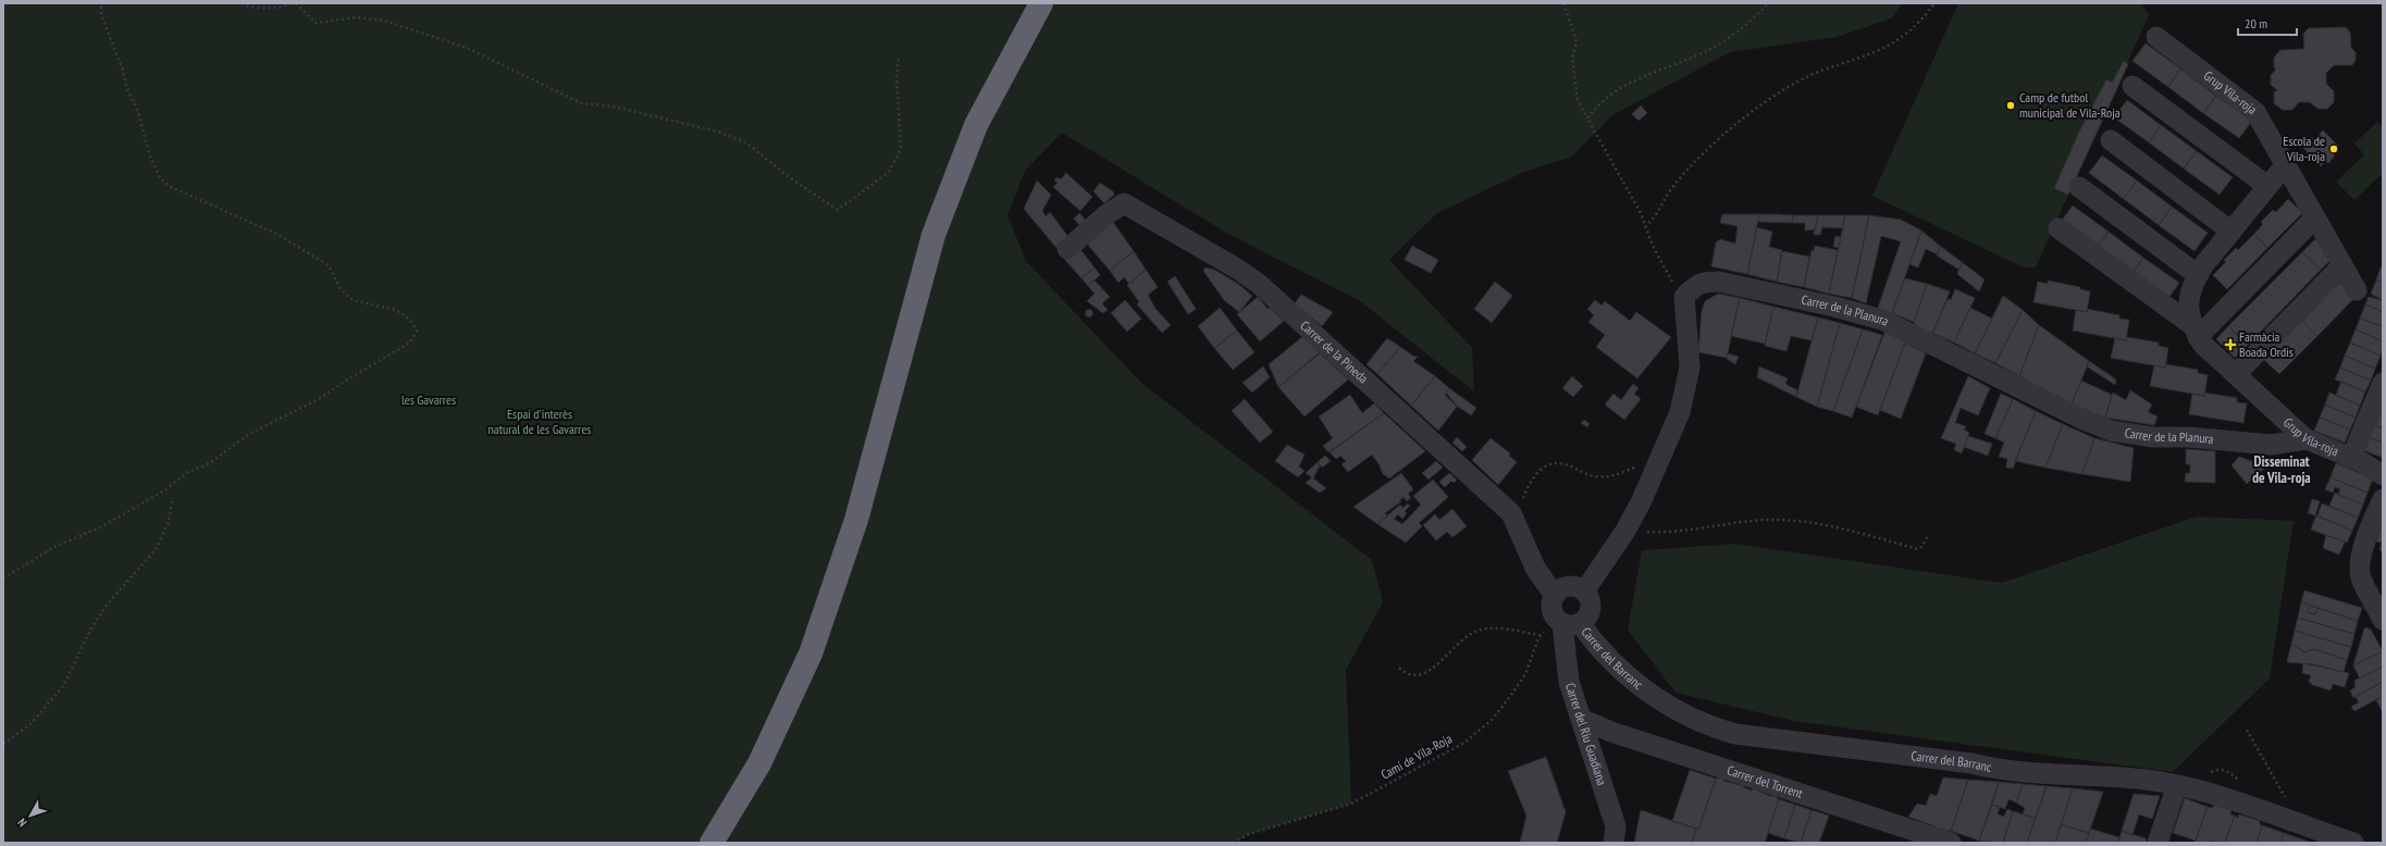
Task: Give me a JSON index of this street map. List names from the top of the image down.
{
  "streets": {
    "street": [
      "Grup Vila-roja",
      "Carrer de la Planura",
      "Carrer de la Pineda",
      "Carrer del Barranc",
      "Carrer del Riu Guadiana",
      "Carrer del Torrent"
    ],
    "path": ["Camí de Vila-Roja"]
  },
  "crossings": [
    ["Grup Vila-roja", "Carrer de la Planura"],
    ["Carrer de la Pineda", "Carrer del Barranc"],
    ["Carrer de la Pineda", "Carrer del Riu Guadiana"],
    ["Carrer de la Pineda", "Camí de Vila-Roja"],
    ["Carrer del Barranc", "Carrer del Riu Guadiana"],
    ["Carrer del Barranc", "Camí de Vila-Roja"],
    ["Carrer del Riu Guadiana", "Camí de Vila-Roja"],
    ["Carrer del Riu Guadiana", "Carrer del Torrent"]
  ],
  "districts": ["Disseminat de Vila-roja"],
  "parks": ["les Gavarres", "Espai d'interès natural de les Gavarres"],
  "places": {
    "other": ["Camp de futbol municipal de Vila-Roja", "Escola de Vila-roja"],
    "health": ["Farmàcia Boada Ordis"]
  },
  "scale_bar": "20 m",
  "north": "bottom left"
}
